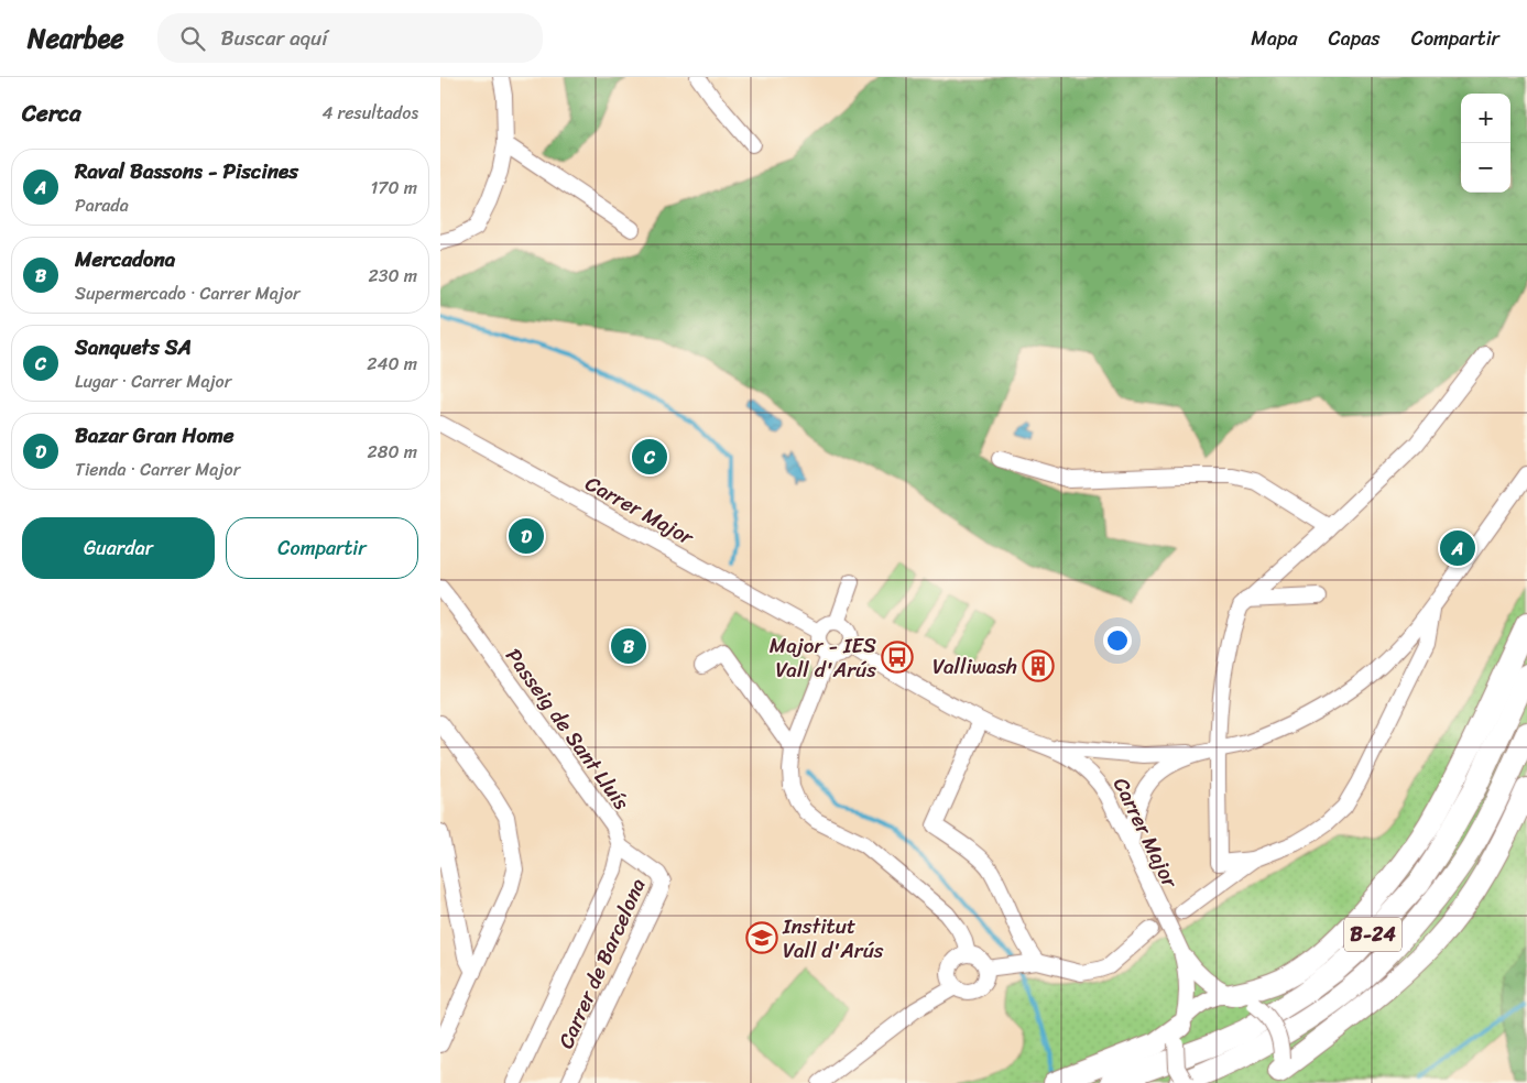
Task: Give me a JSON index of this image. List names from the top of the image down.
{
  "streets": {
    "highway": ["B-24"],
    "street": ["Carrer Major", "Passeig de Sant Lluís", "Carrer de Barcelona"]
  },
  "crossings": [
    ["Passeig de Sant Lluís", "Carrer de Barcelona"]
  ],
  "places": {
    "bus stop": ["Major - IES Vall d'Arús"],
    "building": ["Valliwash"],
    "school or university": ["Institut Vall d'Arús"]
  },
  "page": {
    "header": "Nearbee",
    "search": "Buscar aquí",
    "nav": ["Mapa", "Capas", "Compartir"],
    "heading": ["Cerca", "4 resultados"],
    "map_buttons": ["+", "−"],
    "list": [
      {
        "mark": "A",
        "name": "Raval Bassons - Piscines",
        "note": "Parada",
        "value": "170 m"
      },
      {
        "mark": "B",
        "name": "Mercadona",
        "note": "Supermercado · Carrer Major",
        "value": "230 m"
      },
      {
        "mark": "C",
        "name": "Sanquets SA",
        "note": "Lugar · Carrer Major",
        "value": "240 m"
      },
      {
        "mark": "D",
        "name": "Bazar Gran Home",
        "note": "Tienda · Carrer Major",
        "value": "280 m"
      }
    ],
    "pins": [
      "C",
      "D",
      "A",
      "B"
    ],
    "buttons": ["Guardar", "Compartir"]
  }
}
